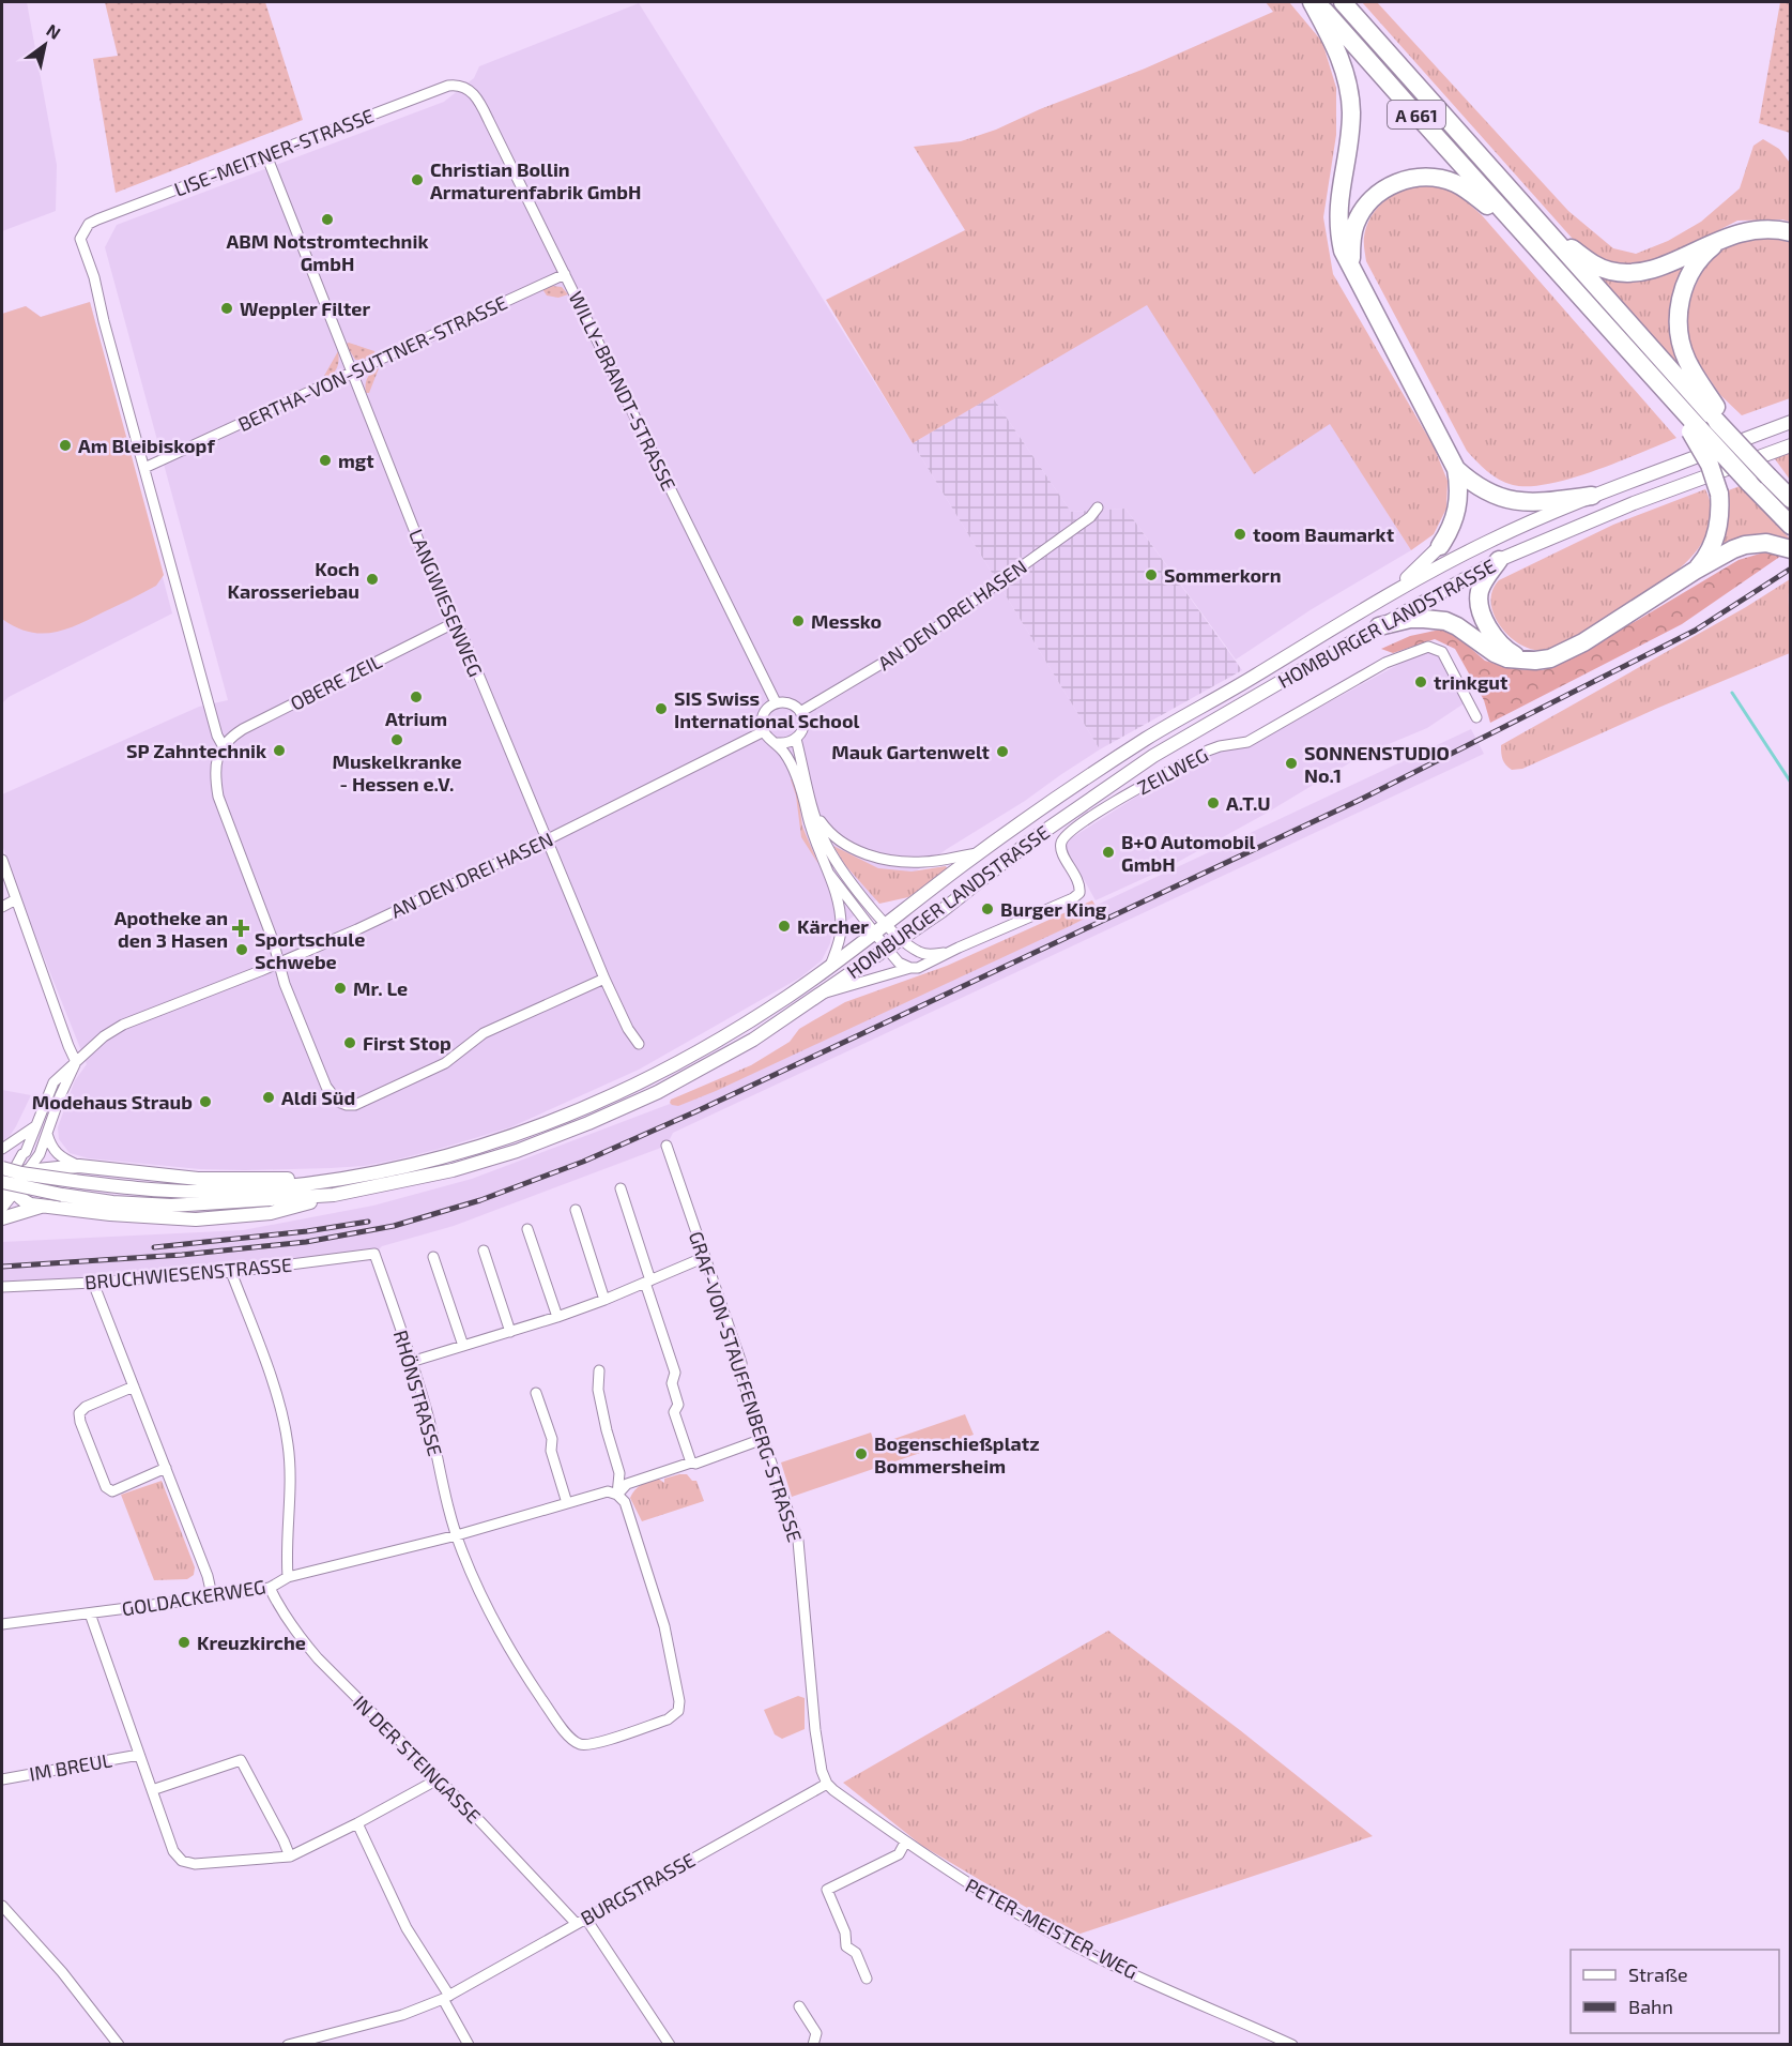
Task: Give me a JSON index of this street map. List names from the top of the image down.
{
  "streets": {
    "highway": ["A 661"],
    "main road": ["HOMBURGER LANDSTRASSE"],
    "street": [
      "LISE-MEITNER-STRASSE",
      "BERTHA-VON-SUTTNER-STRASSE",
      "WILLY-BRANDT-STRASSE",
      "LANGWIESENWEG",
      "AN DEN DREI HASEN",
      "OBERE ZEIL",
      "ZEILWEG",
      "BRUCHWIESENSTRASSE",
      "GRAF-VON-STAUFFENBERG-STRASSE",
      "RHÖNSTRASSE",
      "GOLDACKERWEG",
      "IN DER STEINGASSE",
      "IM BREUL",
      "BURGSTRASSE",
      "PETER-MEISTER-WEG"
    ]
  },
  "crossings": [
    ["LISE-MEITNER-STRASSE", "BERTHA-VON-SUTTNER-STRASSE"],
    ["LISE-MEITNER-STRASSE", "WILLY-BRANDT-STRASSE"],
    ["LISE-MEITNER-STRASSE", "LANGWIESENWEG"],
    ["BERTHA-VON-SUTTNER-STRASSE", "WILLY-BRANDT-STRASSE"],
    ["BERTHA-VON-SUTTNER-STRASSE", "LANGWIESENWEG"],
    ["WILLY-BRANDT-STRASSE", "AN DEN DREI HASEN"],
    ["LANGWIESENWEG", "AN DEN DREI HASEN"],
    ["LANGWIESENWEG", "OBERE ZEIL"],
    ["AN DEN DREI HASEN", "HOMBURGER LANDSTRASSE"],
    ["HOMBURGER LANDSTRASSE", "ZEILWEG"],
    ["BRUCHWIESENSTRASSE", "RHÖNSTRASSE"],
    ["GRAF-VON-STAUFFENBERG-STRASSE", "BURGSTRASSE"],
    ["GRAF-VON-STAUFFENBERG-STRASSE", "PETER-MEISTER-WEG"],
    ["RHÖNSTRASSE", "GOLDACKERWEG"],
    ["GOLDACKERWEG", "IN DER STEINGASSE"],
    ["IN DER STEINGASSE", "BURGSTRASSE"],
    ["BURGSTRASSE", "PETER-MEISTER-WEG"]
  ],
  "places": {
    "other": [
      "Christian Bollin Armaturenfabrik GmbH",
      "ABM Notstromtechnik GmbH",
      "Weppler Filter",
      "Am Bleibiskopf",
      "mgt",
      "toom Baumarkt",
      "Sommerkorn",
      "Koch Karosseriebau",
      "Messko",
      "trinkgut",
      "Atrium",
      "SIS Swiss International School",
      "Muskelkranke - Hessen e.V.",
      "SP Zahntechnik",
      "Mauk Gartenwelt",
      "SONNENSTUDIO No.1",
      "A.T.U",
      "B+O Automobil GmbH",
      "Burger King",
      "Kärcher",
      "Sportschule Schwebe",
      "Mr. Le",
      "First Stop",
      "Aldi Süd",
      "Modehaus Straub",
      "Bogenschießplatz Bommersheim",
      "Kreuzkirche"
    ],
    "health": ["Apotheke an den 3 Hasen"]
  },
  "legend": ["Straße", "Bahn"],
  "north": "top right"
}
